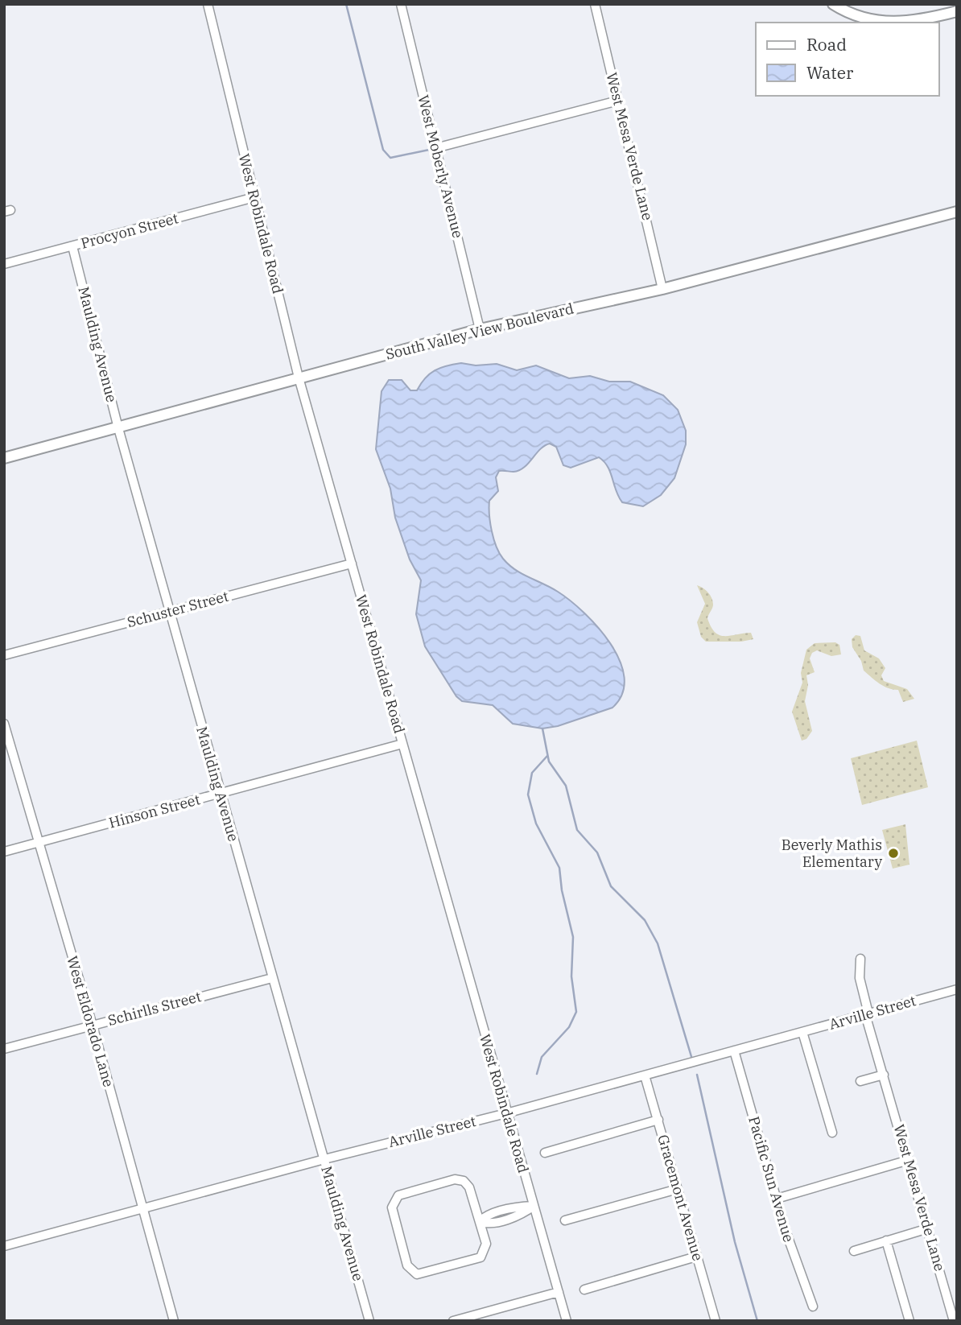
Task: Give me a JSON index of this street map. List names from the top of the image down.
{
  "streets": {
    "main road": ["South Valley View Boulevard"],
    "street": [
      "West Mesa Verde Lane",
      "West Moberly Avenue",
      "West Robindale Road",
      "Procyon Street",
      "Maulding Avenue",
      "Schuster Street",
      "Hinson Street",
      "Schirlls Street",
      "Arville Street",
      "West Eldorado Lane",
      "Pacific Sun Avenue",
      "Gracemont Avenue"
    ]
  },
  "crossings": [
    ["West Mesa Verde Lane", "South Valley View Boulevard"],
    ["West Mesa Verde Lane", "Arville Street"],
    ["West Moberly Avenue", "South Valley View Boulevard"],
    ["West Robindale Road", "Procyon Street"],
    ["West Robindale Road", "South Valley View Boulevard"],
    ["West Robindale Road", "Schuster Street"],
    ["West Robindale Road", "Hinson Street"],
    ["West Robindale Road", "Arville Street"],
    ["Procyon Street", "Maulding Avenue"],
    ["South Valley View Boulevard", "Maulding Avenue"],
    ["Maulding Avenue", "Schuster Street"],
    ["Maulding Avenue", "Hinson Street"],
    ["Maulding Avenue", "Schirlls Street"],
    ["Maulding Avenue", "Arville Street"],
    ["Hinson Street", "West Eldorado Lane"],
    ["Schirlls Street", "West Eldorado Lane"],
    ["Arville Street", "West Eldorado Lane"],
    ["Arville Street", "Pacific Sun Avenue"],
    ["Arville Street", "Gracemont Avenue"]
  ],
  "places": ["Beverly Mathis Elementary"],
  "legend": ["Road", "Water"]
}
